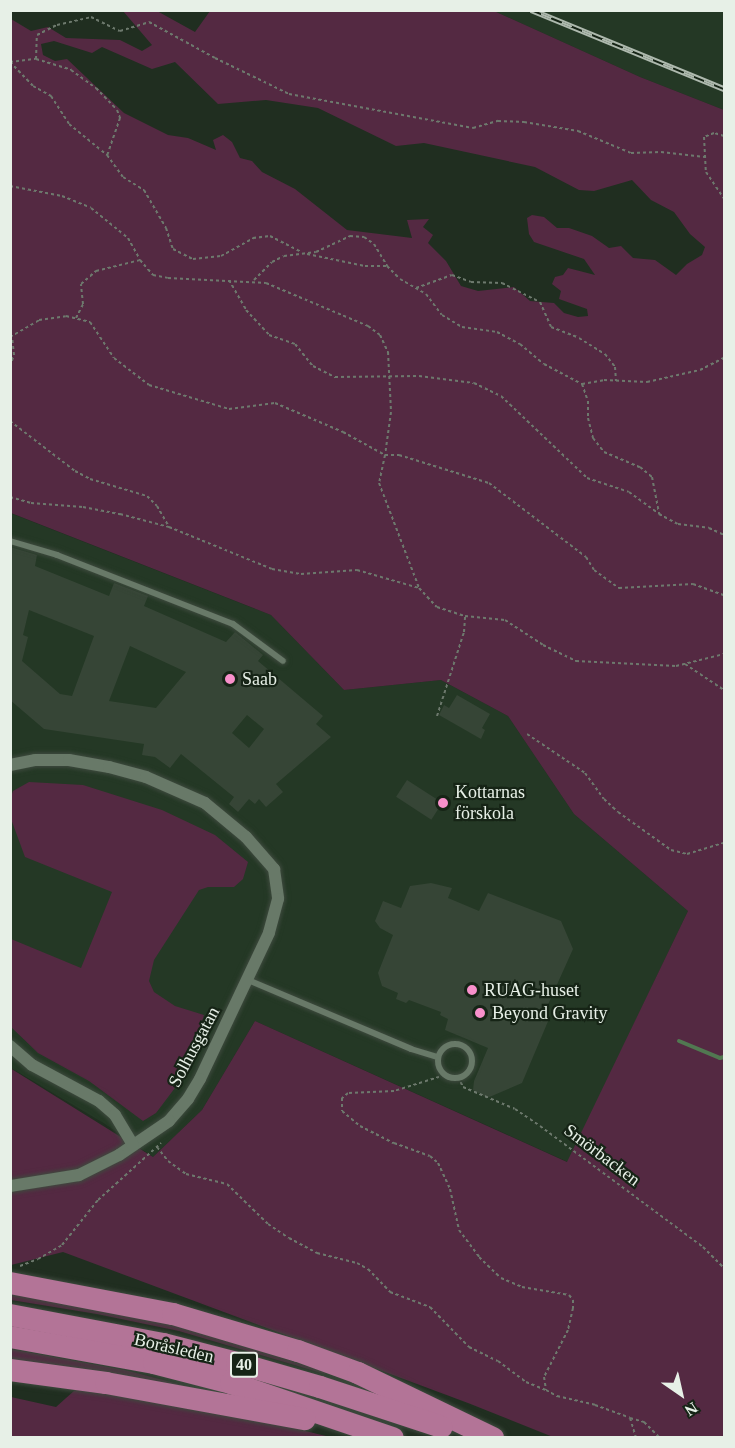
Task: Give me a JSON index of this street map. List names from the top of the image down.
{
  "streets": {
    "highway": ["Boråsleden", "40"],
    "street": ["Solhusgatan"],
    "path": ["Smörbacken"]
  },
  "places": [
    "Saab",
    "Kottarnas förskola",
    "RUAG-huset",
    "Beyond Gravity"
  ],
  "north": "bottom right"
}
